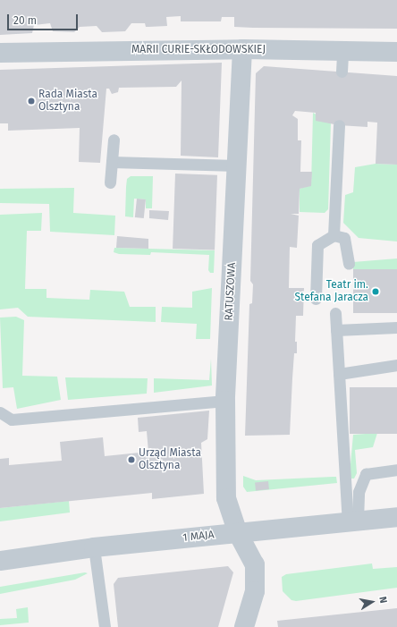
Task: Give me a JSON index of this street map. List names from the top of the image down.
{
  "streets": {
    "street": ["MARII CURIE-SKŁODOWSKIEJ", "RATUSZOWA", "1 MAJA"]
  },
  "crossings": [
    ["MARII CURIE-SKŁODOWSKIEJ", "RATUSZOWA"],
    ["RATUSZOWA", "1 MAJA"]
  ],
  "places": ["Rada Miasta Olsztyna", "Teatr im. Stefana Jaracza", "Urząd Miasta Olsztyna"],
  "scale_bar": "20 m",
  "north": "right"
}
